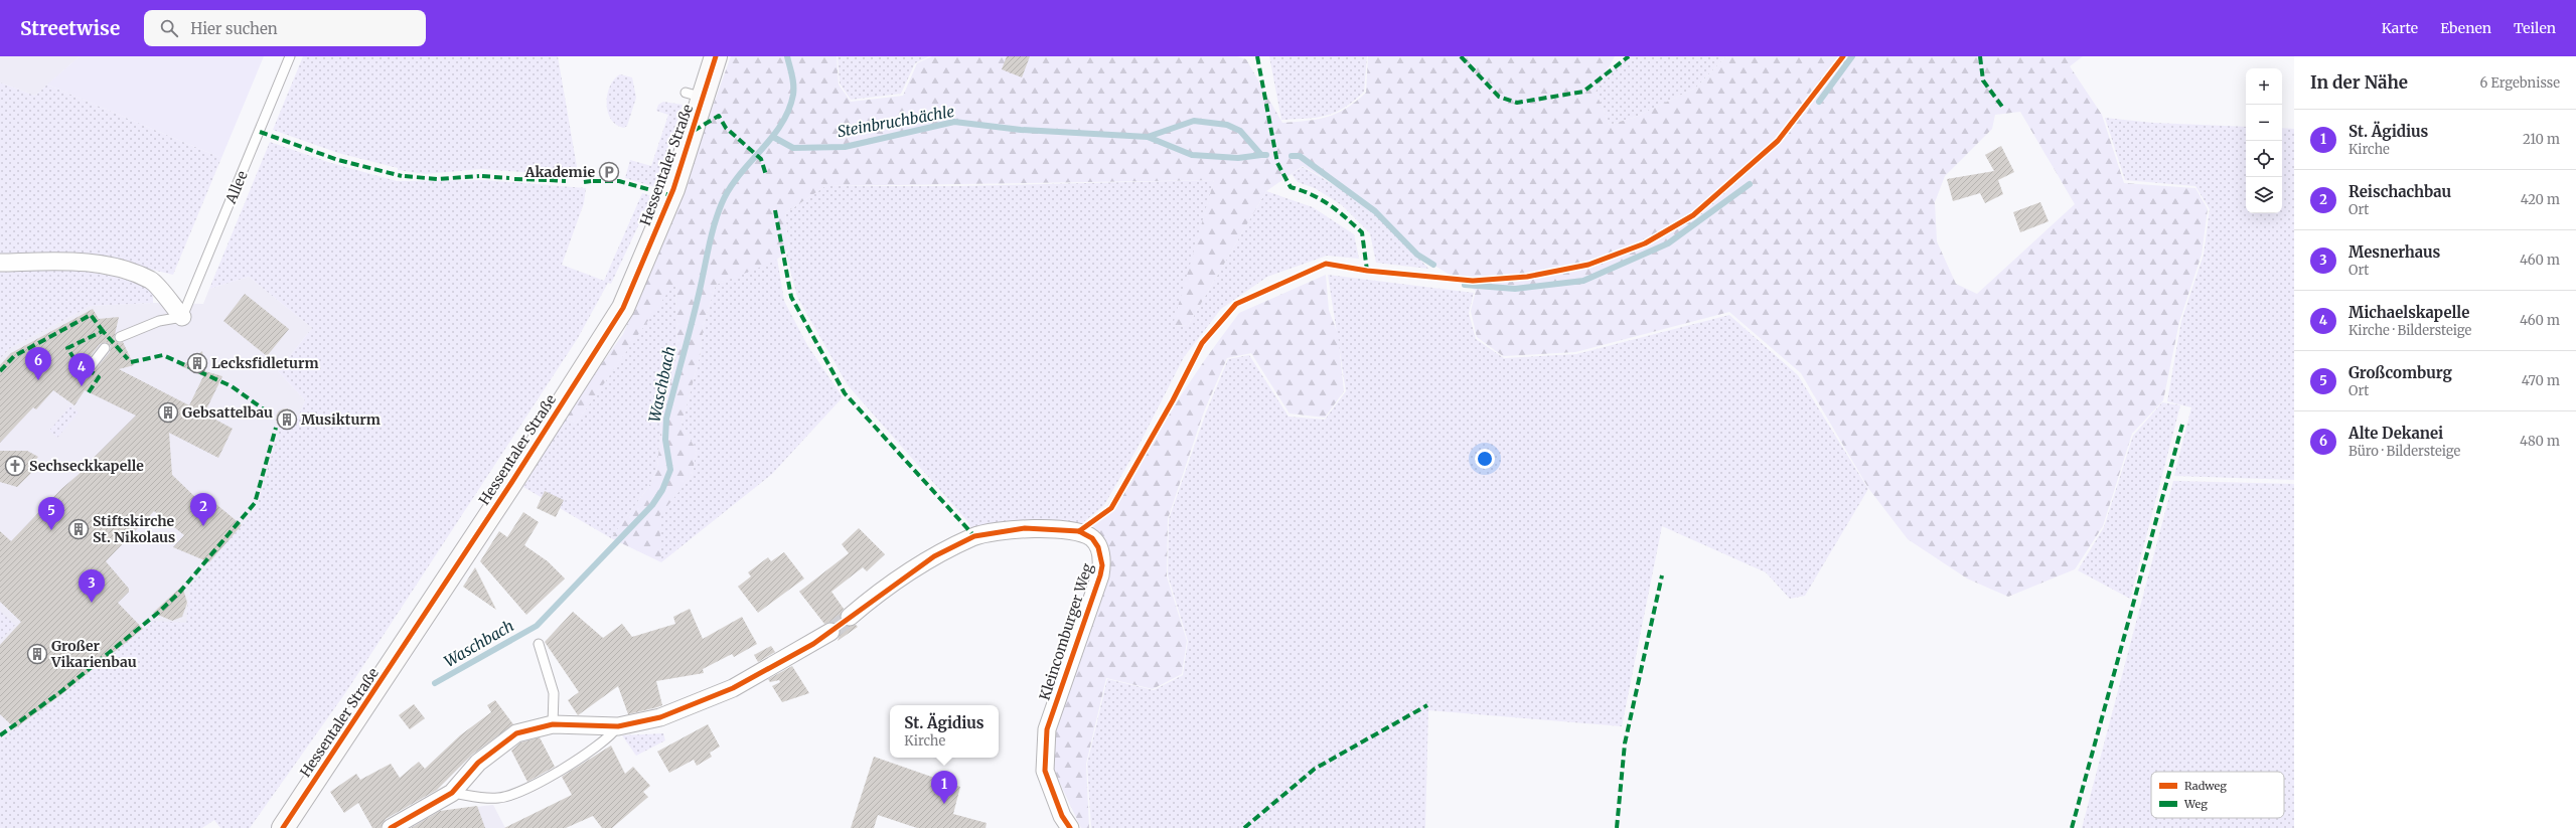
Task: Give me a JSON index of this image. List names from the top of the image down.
{
  "streets": {
    "main road": ["Hessentaler Straße"],
    "street": ["Kleincomburger Weg"],
    "lane": ["Allee"]
  },
  "water": ["Steinbruchbächle", "Waschbach"],
  "places": {
    "parking": ["Akademie"],
    "building": [
      "Lecksfidleturm",
      "Gebsattelbau",
      "Musikturm",
      "Stiftskirche St. Nikolaus",
      "Großer Vikarienbau"
    ],
    "church": ["Sechseckkapelle"]
  },
  "legend": ["Radweg", "Weg"],
  "page": {
    "header": "Streetwise",
    "search": "Hier suchen",
    "nav": ["Karte", "Ebenen", "Teilen"],
    "heading": ["In der Nähe", "6 Ergebnisse"],
    "map_buttons": ["+", "−"],
    "list": [
      {
        "mark": "1",
        "name": "St. Ägidius",
        "note": "Kirche",
        "value": "210 m"
      },
      {
        "mark": "2",
        "name": "Reischachbau",
        "note": "Ort",
        "value": "420 m"
      },
      {
        "mark": "3",
        "name": "Mesnerhaus",
        "note": "Ort",
        "value": "460 m"
      },
      {
        "mark": "4",
        "name": "Michaelskapelle",
        "note": "Kirche · Bildersteige",
        "value": "460 m"
      },
      {
        "mark": "5",
        "name": "Großcomburg",
        "note": "Ort",
        "value": "470 m"
      },
      {
        "mark": "6",
        "name": "Alte Dekanei",
        "note": "Büro · Bildersteige",
        "value": "480 m"
      }
    ],
    "pins": [
      "6",
      "4",
      "2",
      "5",
      "3",
      "1"
    ],
    "popup": ["St. Ägidius", "Kirche"]
  }
}
